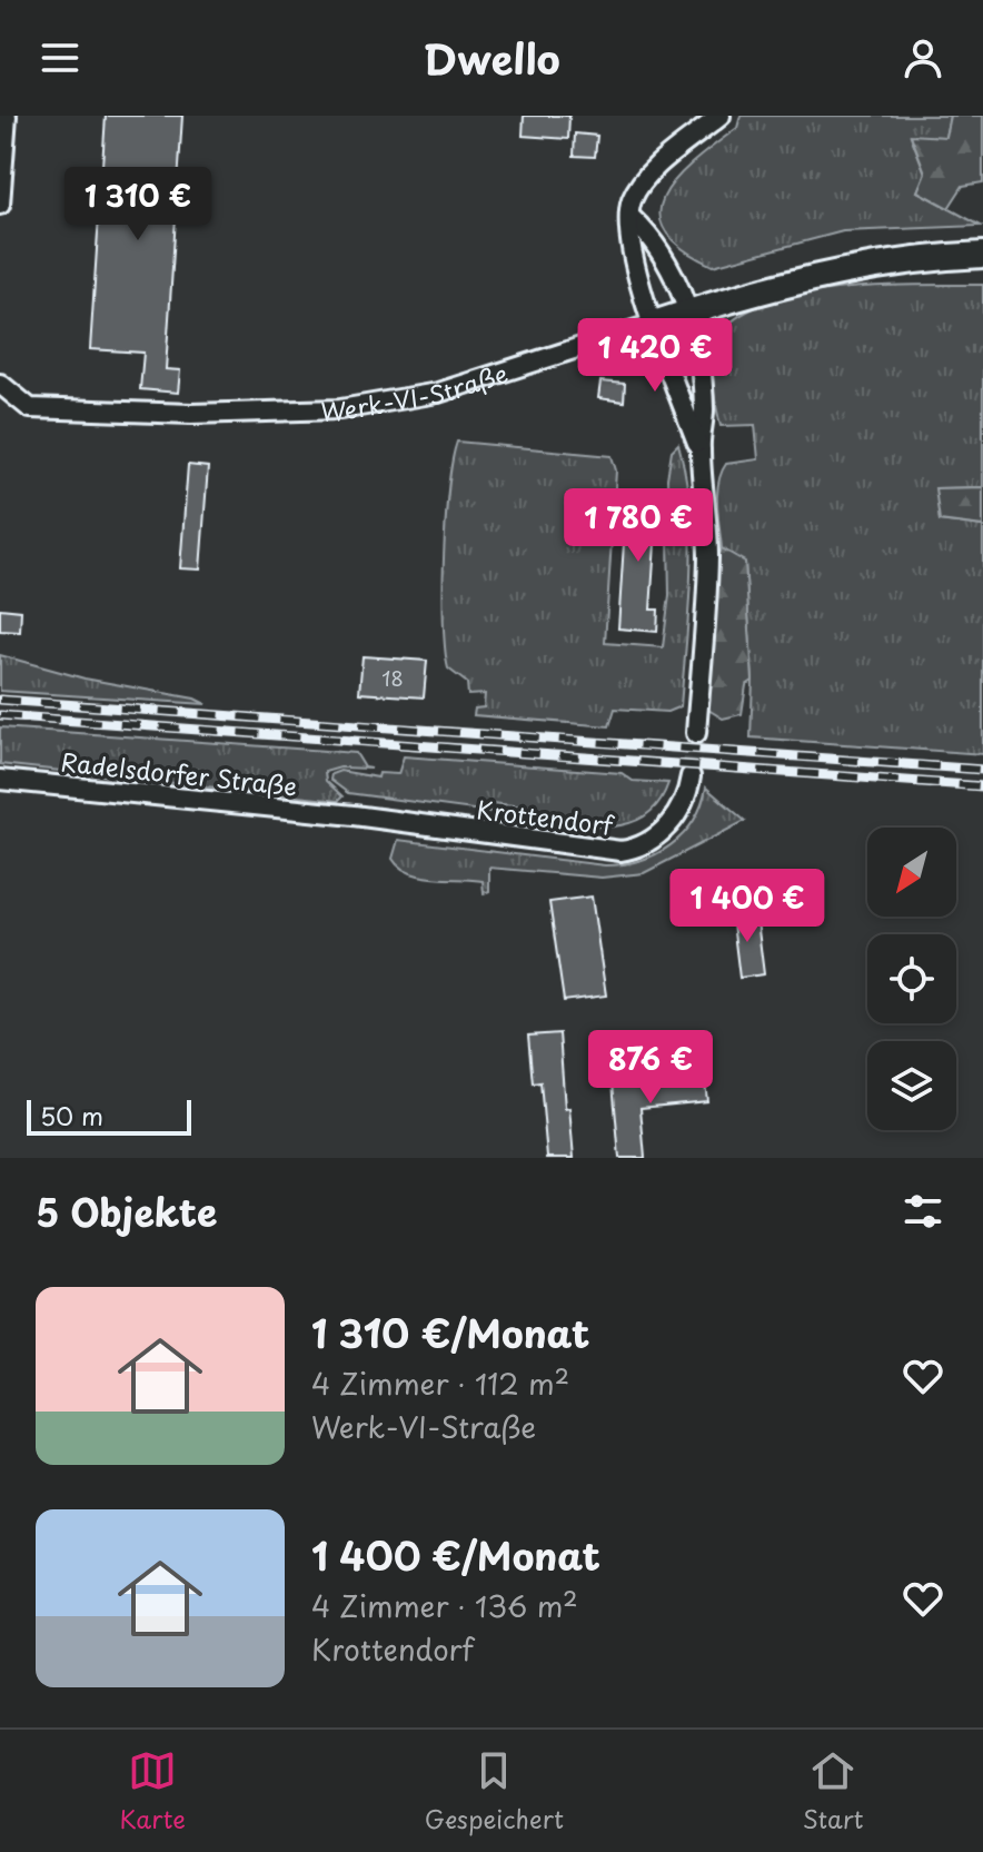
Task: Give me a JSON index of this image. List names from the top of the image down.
{
  "streets": {
    "main road": ["Werk-VI-Straße"],
    "street": ["Radelsdorfer Straße", "Krottendorf"]
  },
  "crossings": [
    ["Radelsdorfer Straße", "Krottendorf"]
  ],
  "house_numbers": ["18"],
  "scale_bar": "50 m",
  "north": "bottom left",
  "page": {
    "header": "Dwello",
    "price": [
      "1 310 €",
      "1 420 €",
      "1 780 €",
      "1 400 €",
      "876 €"
    ],
    "scale": "50 m",
    "heading": "5 Objekte",
    "list": [
      {
        "name": "1 310 €/Monat",
        "note": "4 Zimmer · 112 m² · Werk-VI-Straße"
      },
      {
        "name": "1 400 €/Monat",
        "note": "4 Zimmer · 136 m² · Krottendorf"
      }
    ],
    "tabs": ["Karte", "Gespeichert", "Start"]
  }
}
